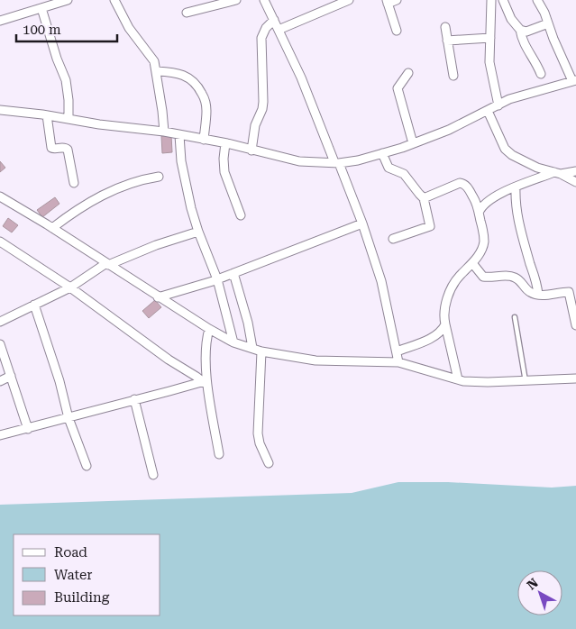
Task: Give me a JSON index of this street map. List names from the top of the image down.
{
  "legend": ["Road", "Water", "Building"],
  "scale_bar": "100 m",
  "north": "top left"
}
